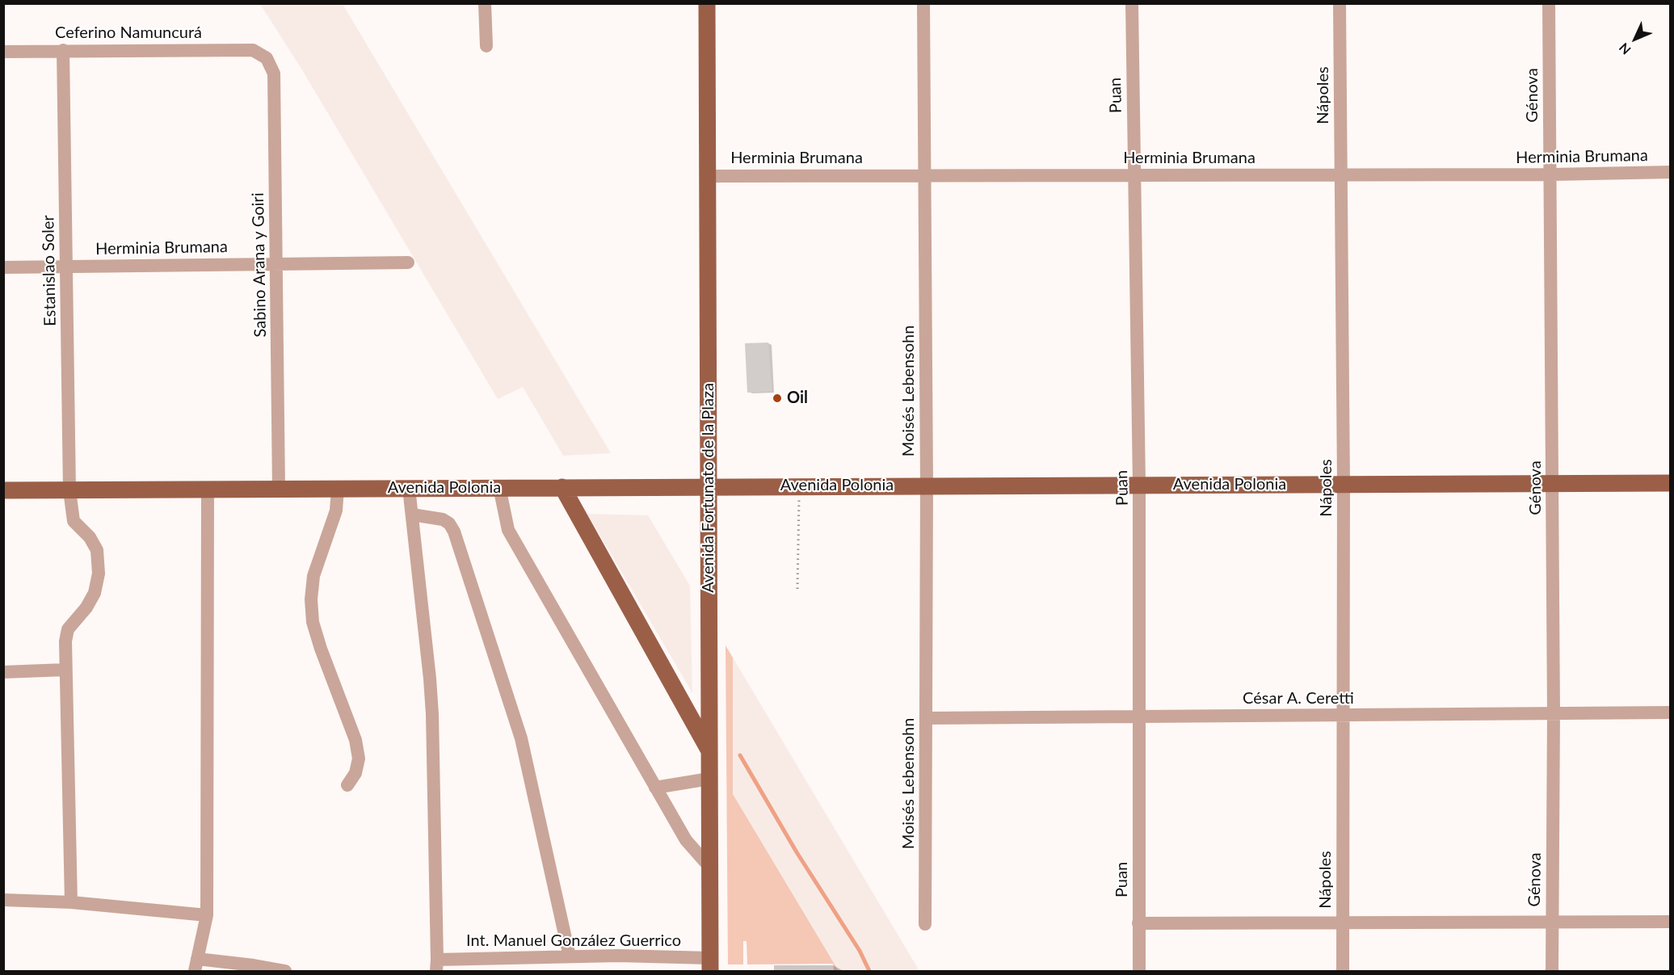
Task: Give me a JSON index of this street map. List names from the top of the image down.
{
  "streets": {
    "main road": ["Avenida Polonia", "Avenida Fortunato de la Plaza"],
    "street": [
      "Ceferino Namuncurá",
      "Puan",
      "Nápoles",
      "Génova",
      "Herminia Brumana",
      "Sabino Arana y Goiri",
      "Estanislao Soler",
      "Moisés Lebensohn",
      "César A. Ceretti",
      "Int. Manuel González Guerrico"
    ]
  },
  "crossings": [
    ["Ceferino Namuncurá", "Sabino Arana y Goiri"],
    ["Ceferino Namuncurá", "Estanislao Soler"],
    ["Puan", "Herminia Brumana"],
    ["Puan", "Avenida Polonia"],
    ["Puan", "César A. Ceretti"],
    ["Nápoles", "Herminia Brumana"],
    ["Nápoles", "Avenida Polonia"],
    ["Nápoles", "César A. Ceretti"],
    ["Génova", "Herminia Brumana"],
    ["Génova", "Avenida Polonia"],
    ["Génova", "César A. Ceretti"],
    ["Herminia Brumana", "Sabino Arana y Goiri"],
    ["Herminia Brumana", "Estanislao Soler"],
    ["Herminia Brumana", "Moisés Lebensohn"],
    ["Herminia Brumana", "Avenida Fortunato de la Plaza"],
    ["Sabino Arana y Goiri", "Avenida Polonia"],
    ["Estanislao Soler", "Avenida Polonia"],
    ["Moisés Lebensohn", "Avenida Polonia"],
    ["Moisés Lebensohn", "César A. Ceretti"],
    ["Avenida Polonia", "Avenida Fortunato de la Plaza"],
    ["Avenida Fortunato de la Plaza", "Int. Manuel González Guerrico"]
  ],
  "places": ["Oil"],
  "north": "bottom left"
}
